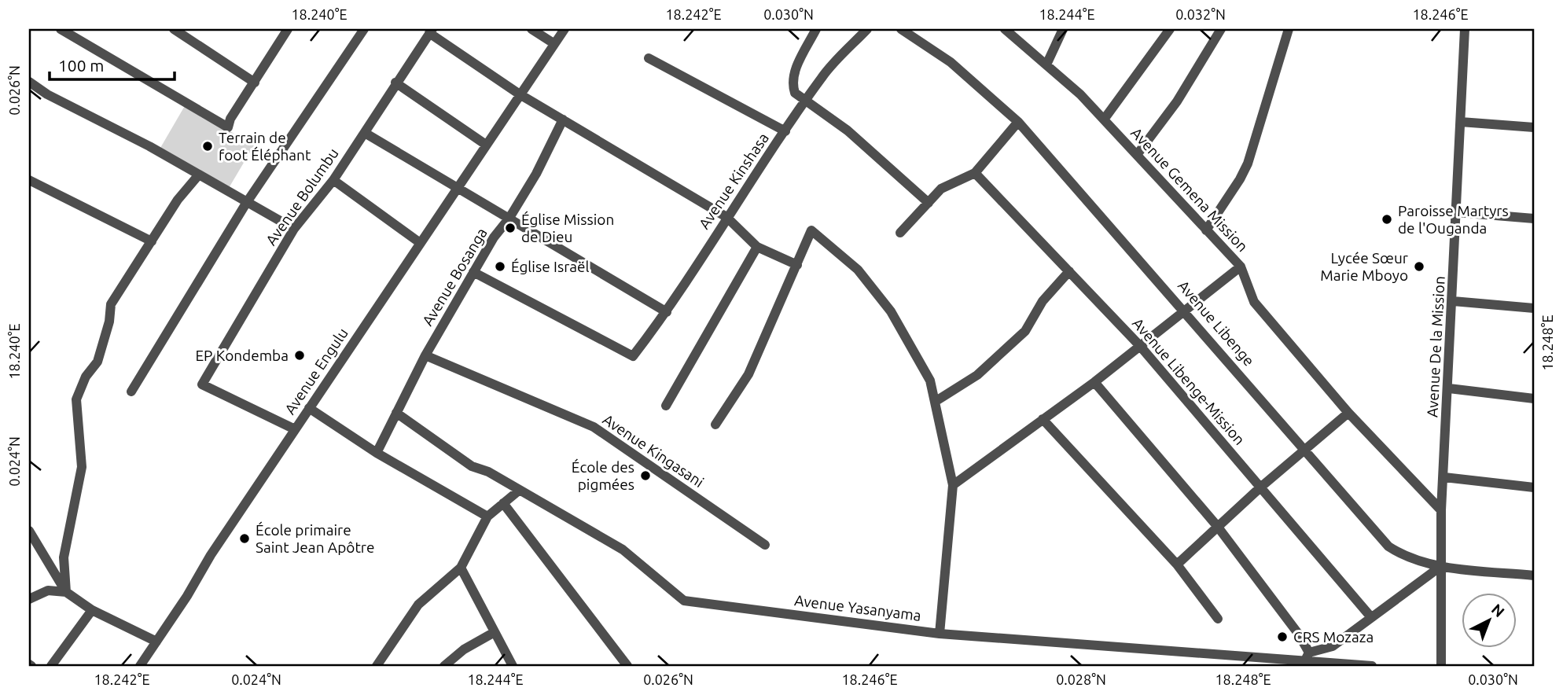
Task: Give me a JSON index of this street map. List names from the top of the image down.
{
  "streets": {
    "street": [
      "Avenue Kinshasa",
      "Avenue Gemena Mission",
      "Avenue Bolumbu",
      "Avenue Bosanga",
      "Avenue Libenge",
      "Avenue De la Mission",
      "Avenue Engulu",
      "Avenue Libenge-Mission",
      "Avenue Kingasani",
      "Avenue Yasanyama"
    ]
  },
  "crossings": [
    ["Avenue Kinshasa", "Avenue Bosanga"],
    ["Avenue Gemena Mission", "Avenue De la Mission"],
    ["Avenue Bolumbu", "Avenue Engulu"],
    ["Avenue Bosanga", "Avenue Kingasani"],
    ["Avenue Bosanga", "Avenue Yasanyama"],
    ["Avenue Libenge", "Avenue De la Mission"]
  ],
  "places": [
    "Terrain de foot Éléphant",
    "Paroisse Martyrs de l'Ouganda",
    "Église Mission de Dieu",
    "Église Israël",
    "Lycée Sœur Marie Mboyo",
    "EP Kondemba",
    "École des pigmées",
    "École primaire Saint Jean Apôtre",
    "CRS Mozaza"
  ],
  "scale_bar": "100 m",
  "north": "top right",
  "coordinates": [
    "18.240°E",
    "18.242°E",
    "0.030°N",
    "18.244°E",
    "0.032°N",
    "18.246°E",
    "0.026°N",
    "18.248°E",
    "0.024°N",
    "0.028°N"
  ]
}
